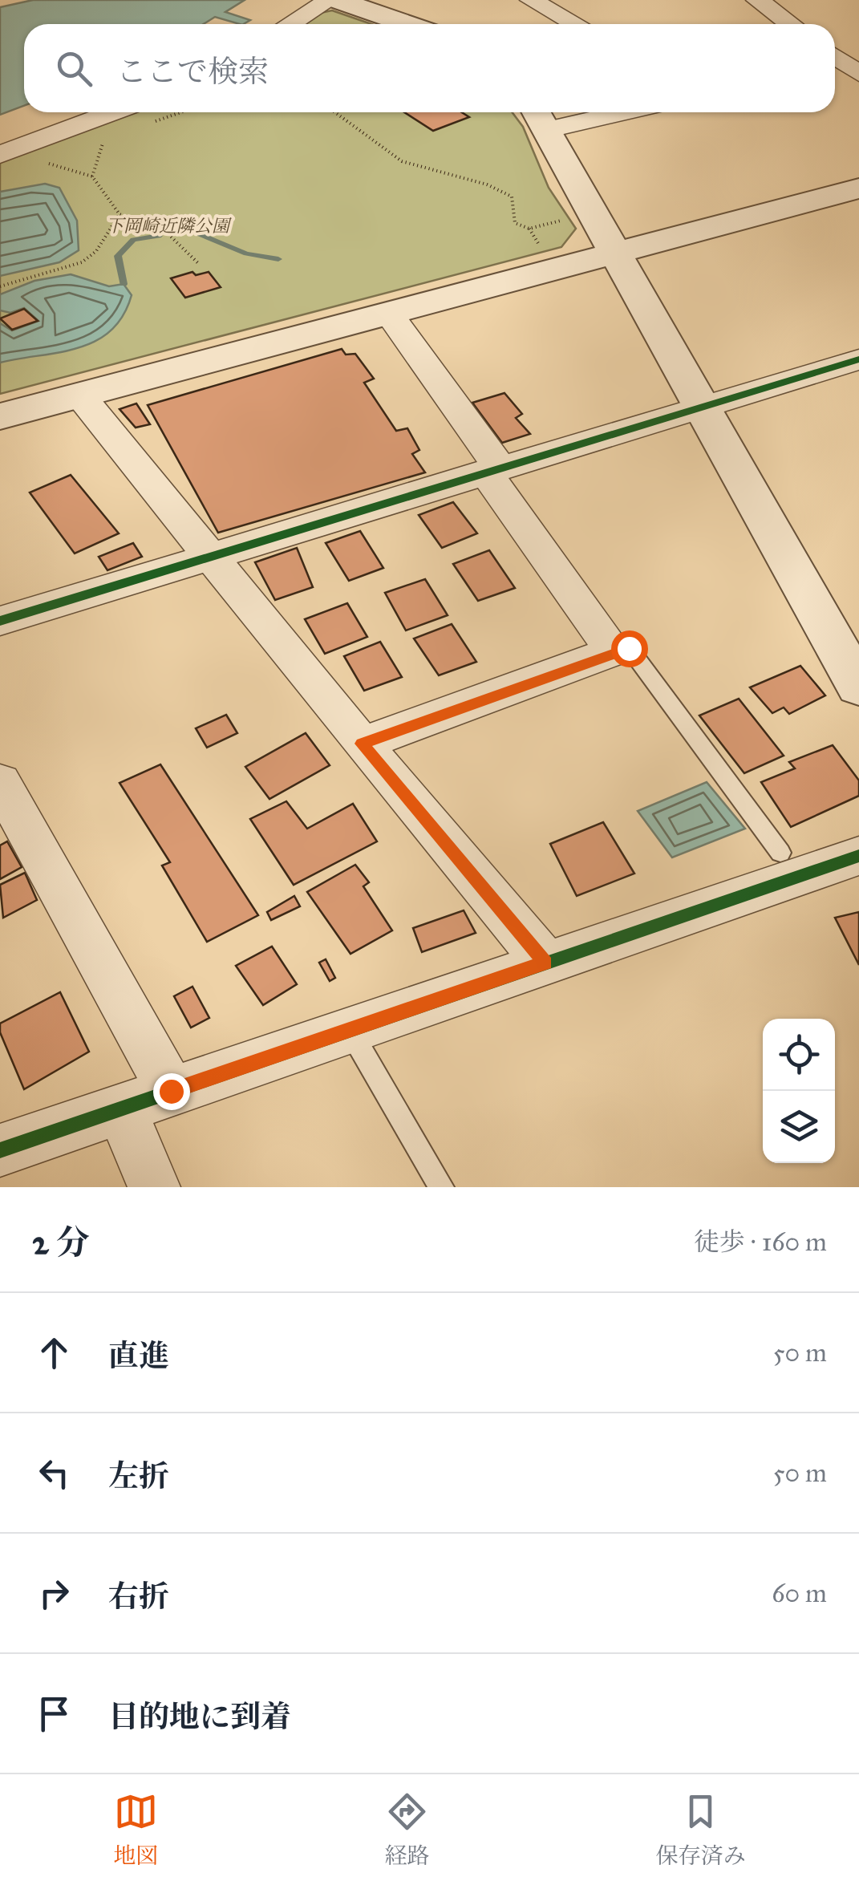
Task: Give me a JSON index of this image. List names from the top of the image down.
{
  "parks": ["下岡崎近隣公園"],
  "page": {
    "search": "ここで検索",
    "heading": ["2 分", "徒歩 · 160 m"],
    "list": [
      ["直進", "50 m"],
      ["左折", "50 m"],
      ["右折", "60 m"],
      "目的地に到着"
    ],
    "nav": ["地図", "経路", "保存済み"]
  }
}
